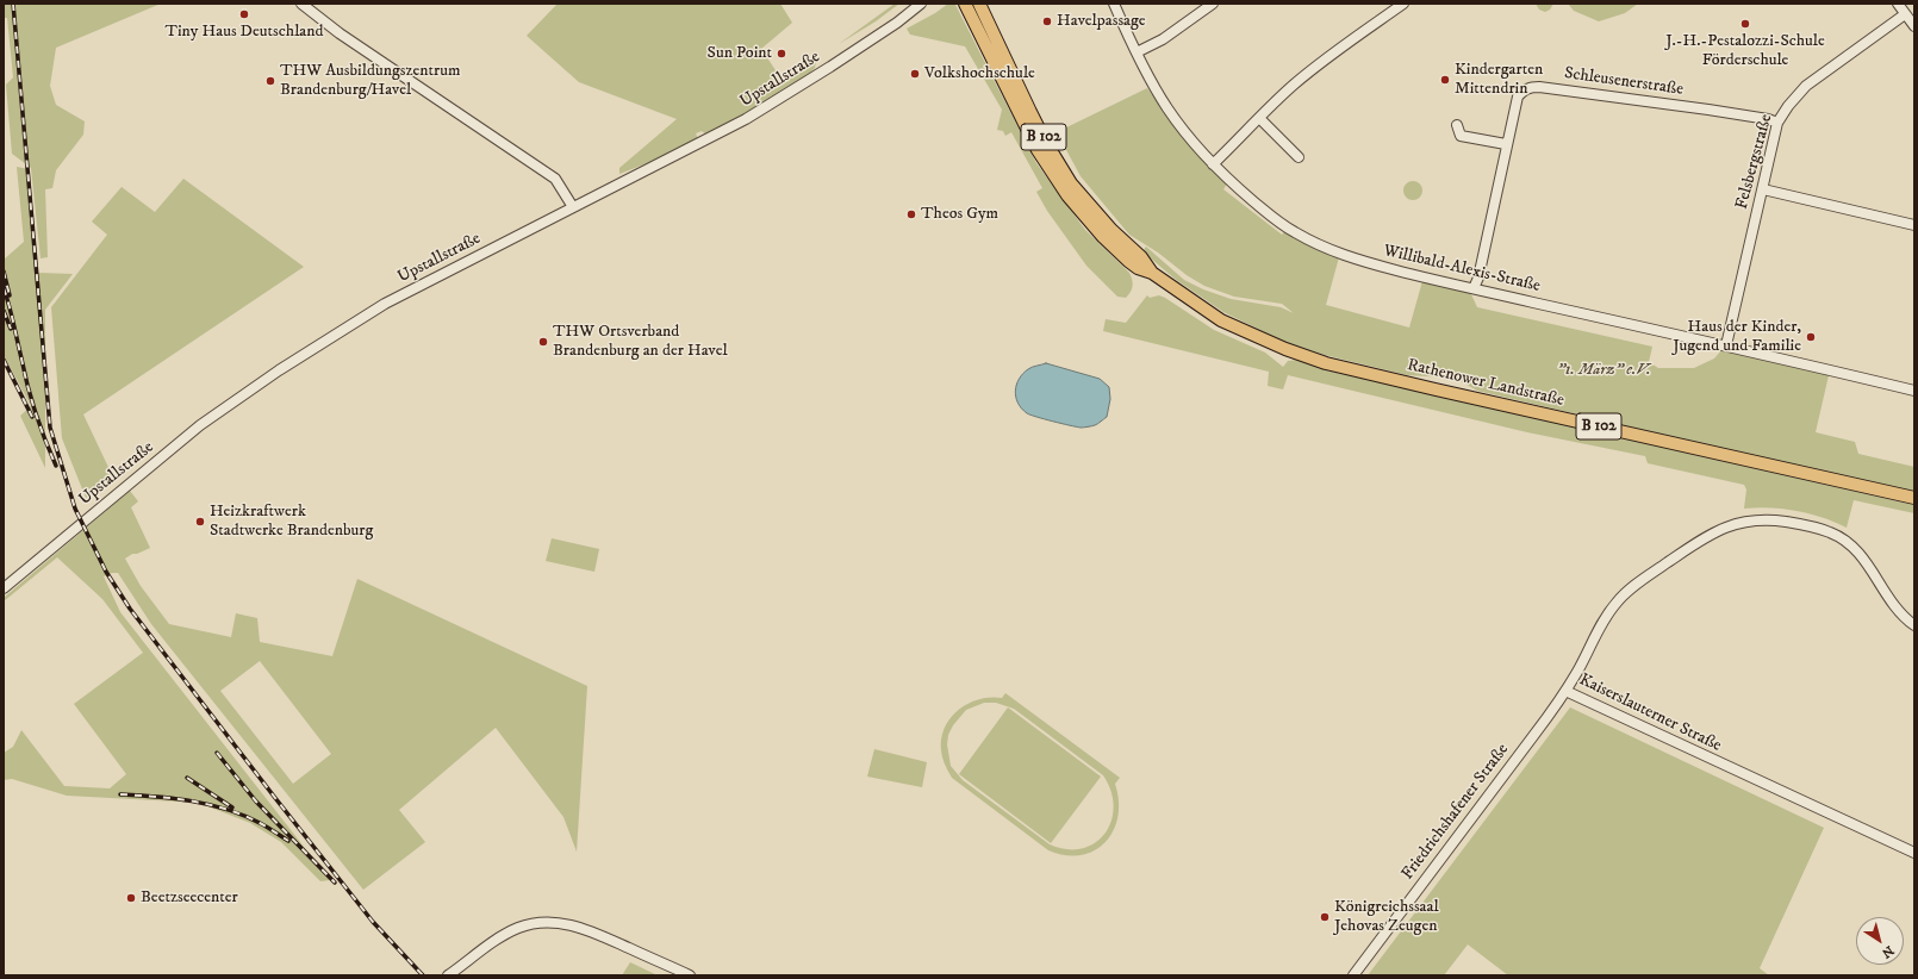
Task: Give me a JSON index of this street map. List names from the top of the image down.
{
  "streets": {
    "main road": ["B 102", "Rathenower Landstraße"],
    "street": [
      "Upstallstraße",
      "Schleusenerstraße",
      "Felsbergstraße",
      "Willibald-Alexis-Straße",
      "Kaiserslauterner Straße",
      "Friedrichshafener Straße"
    ]
  },
  "crossings": [
    ["Schleusenerstraße", "Felsbergstraße"],
    ["Schleusenerstraße", "Willibald-Alexis-Straße"],
    ["Felsbergstraße", "Willibald-Alexis-Straße"],
    ["Kaiserslauterner Straße", "Friedrichshafener Straße"]
  ],
  "parks": ["\"1. März\" e.V."],
  "places": [
    "Tiny Haus Deutschland",
    "Havelpassage",
    "J.-H.-Pestalozzi-Schule Förderschule",
    "Sun Point",
    "Volkshochschule",
    "Kindergarten Mittendrin",
    "THW Ausbildungszentrum Brandenburg/Havel",
    "Theos Gym",
    "Haus der Kinder, Jugend und Familie",
    "THW Ortsverband Brandenburg an der Havel",
    "Heizkraftwerk Stadtwerke Brandenburg",
    "Beetzseecenter",
    "Königreichssaal Jehovas Zeugen"
  ],
  "north": "bottom right"
}
